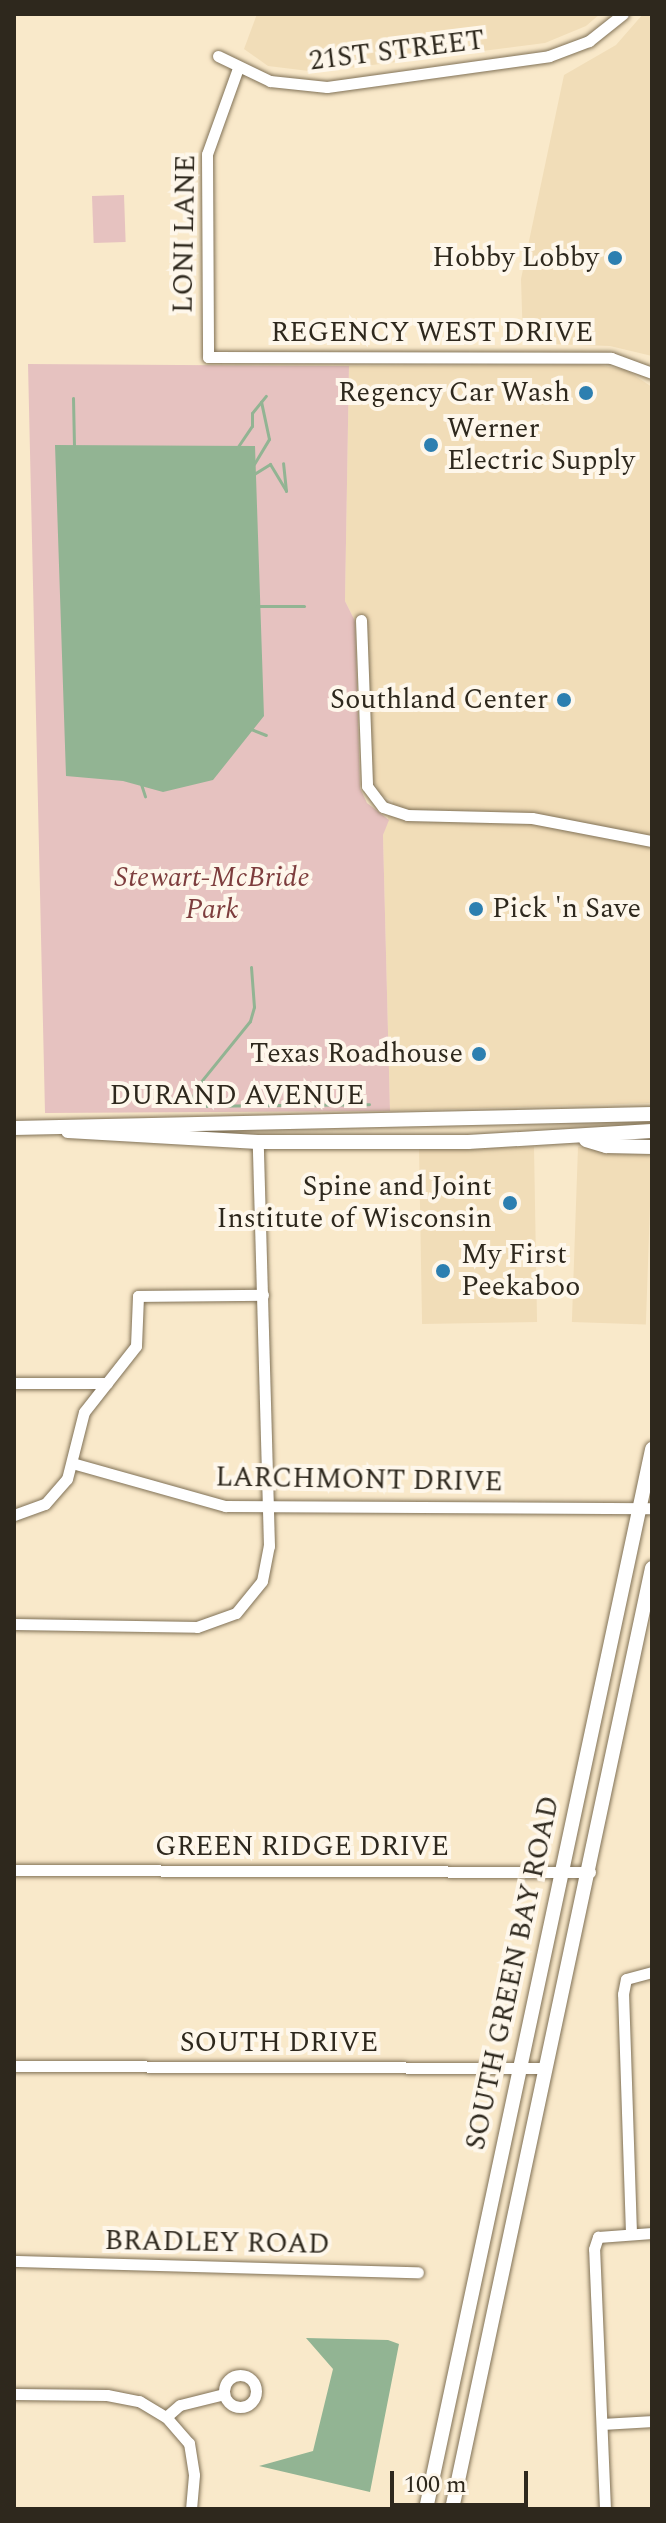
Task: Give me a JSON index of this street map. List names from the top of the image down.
{
  "streets": {
    "main road": ["DURAND AVENUE", "SOUTH GREEN BAY ROAD"],
    "street": [
      "21ST STREET",
      "LONI LANE",
      "REGENCY WEST DRIVE",
      "LARCHMONT DRIVE",
      "GREEN RIDGE DRIVE",
      "SOUTH DRIVE",
      "BRADLEY ROAD"
    ]
  },
  "crossings": [
    ["21ST STREET", "LONI LANE"],
    ["LONI LANE", "REGENCY WEST DRIVE"],
    ["LARCHMONT DRIVE", "SOUTH GREEN BAY ROAD"],
    ["GREEN RIDGE DRIVE", "SOUTH GREEN BAY ROAD"],
    ["SOUTH GREEN BAY ROAD", "SOUTH DRIVE"]
  ],
  "parks": ["Stewart-McBride Park"],
  "places": [
    "Hobby Lobby",
    "Regency Car Wash",
    "Werner Electric Supply",
    "Southland Center",
    "Pick 'n Save",
    "Texas Roadhouse",
    "Spine and Joint Institute of Wisconsin",
    "My First Peekaboo"
  ],
  "scale_bar": "100 m"
}
